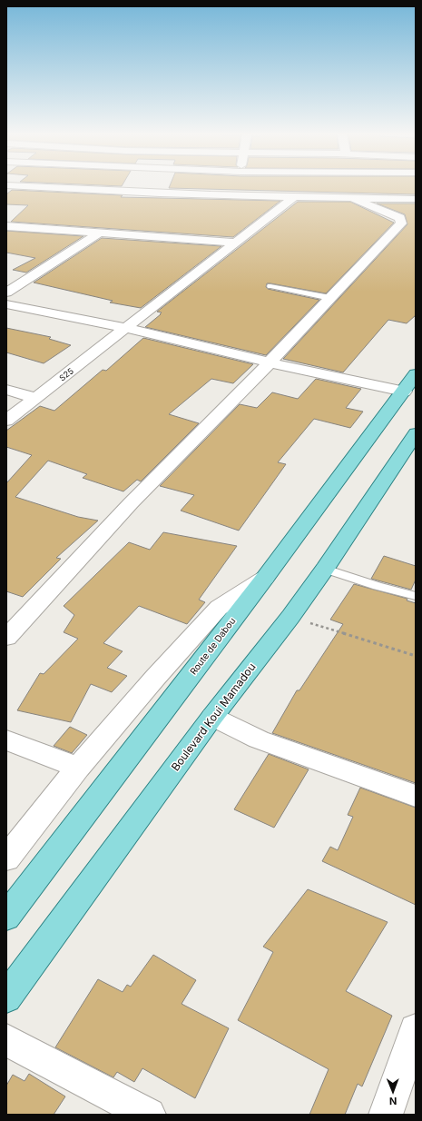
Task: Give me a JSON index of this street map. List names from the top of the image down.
{
  "streets": {
    "main road": ["Route de Dabou", "Boulevard Koui Mamadou"],
    "street": ["S25"]
  },
  "north": "bottom"
}
